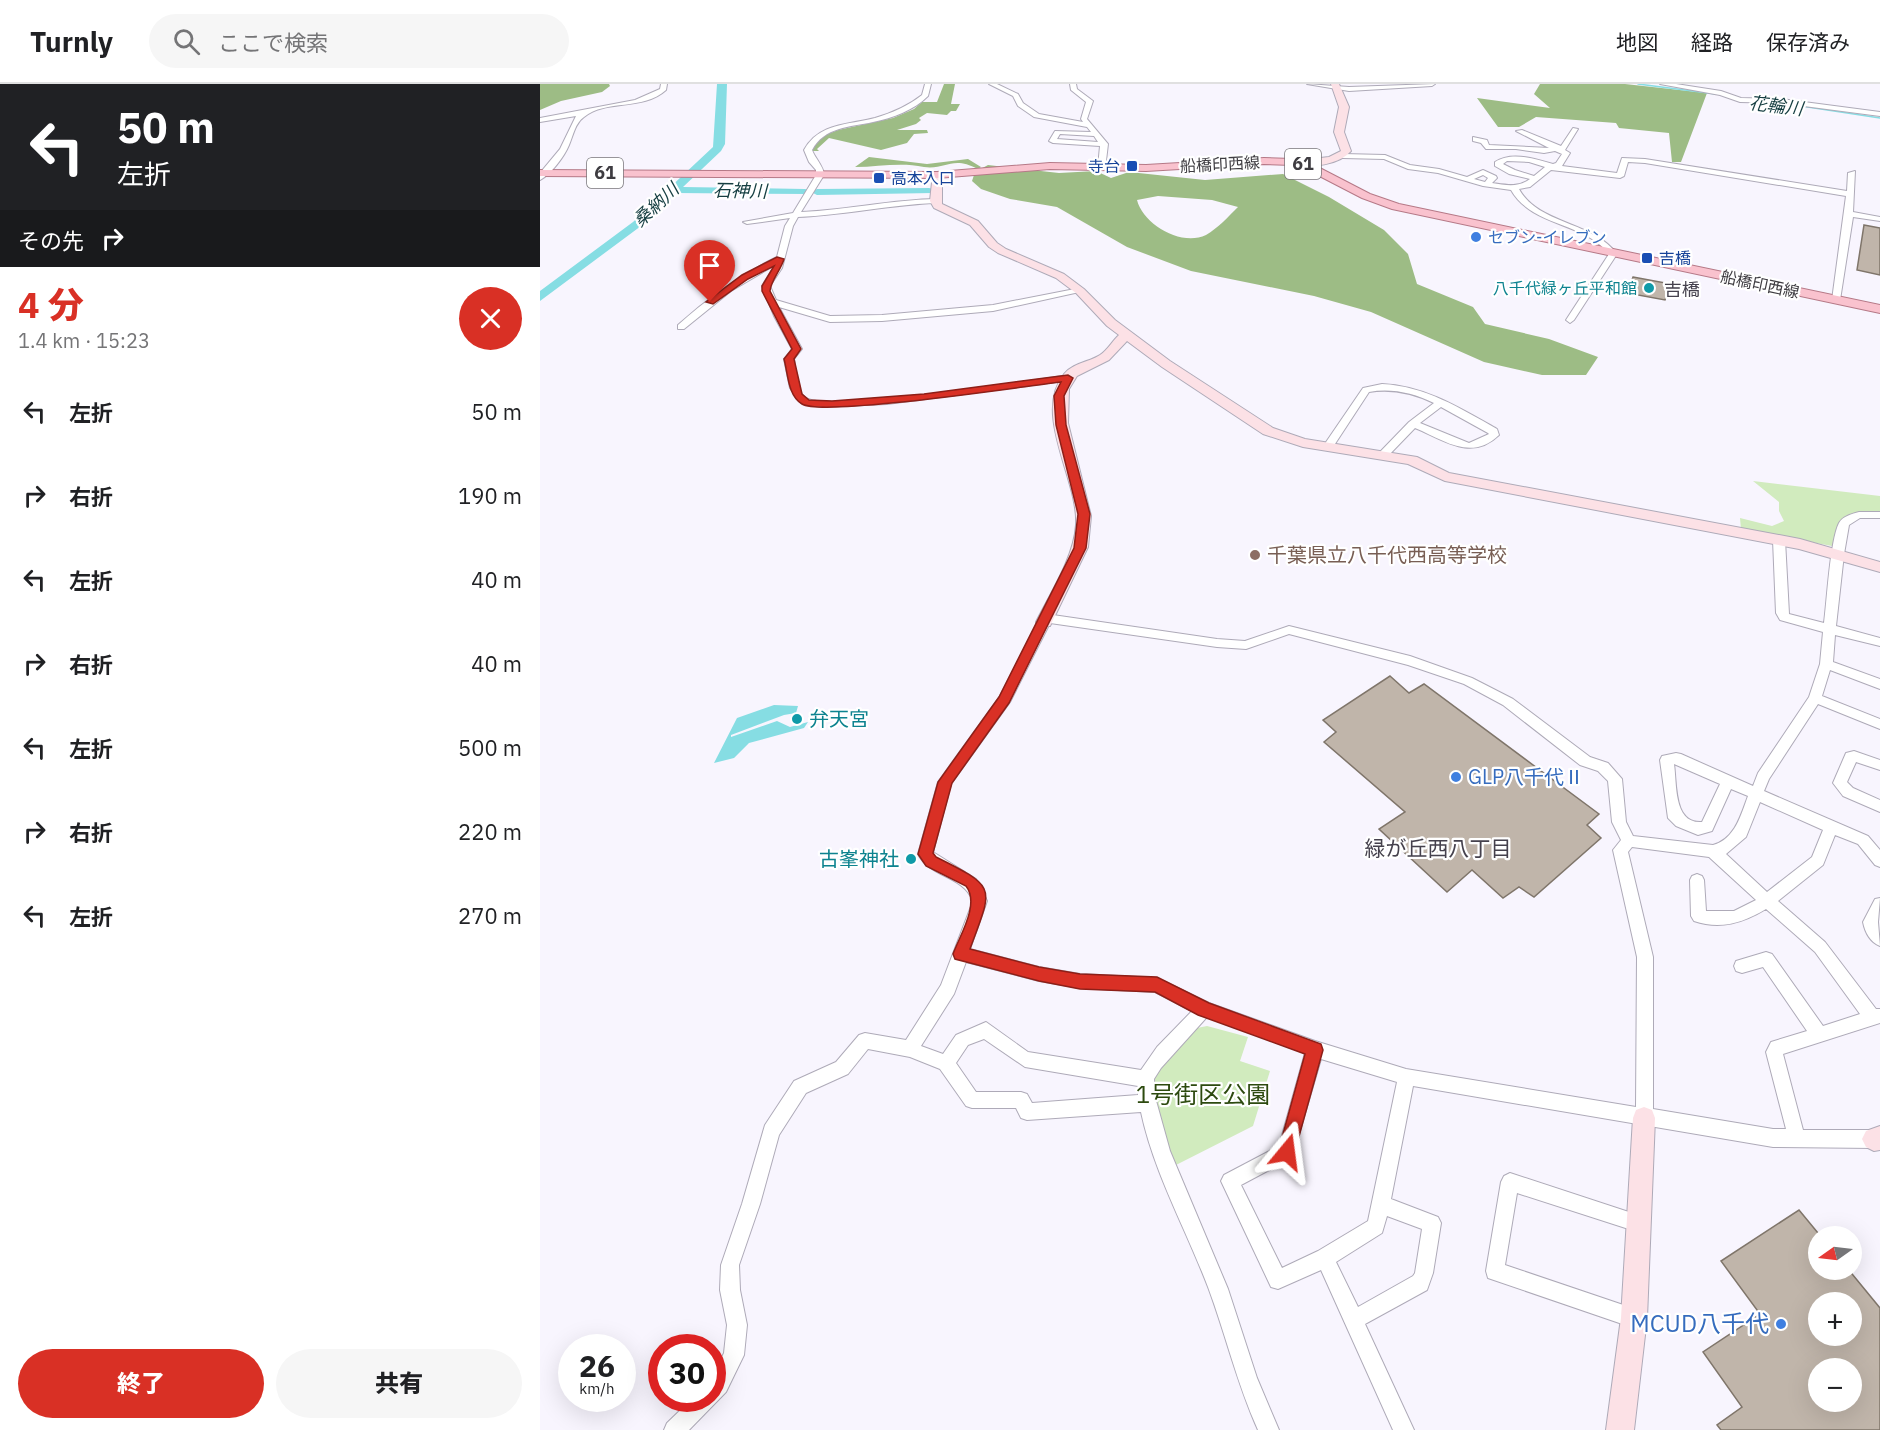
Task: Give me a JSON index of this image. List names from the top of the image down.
{
  "streets": {
    "main road": ["船橋印西線", "61"]
  },
  "districts": ["吉橋", "緑が丘西八丁目"],
  "water": ["花輪川", "石神川", "桑納川"],
  "parks": ["1号街区公園"],
  "places": {
    "transit": ["寺台", "高本入口", "吉橋"],
    "other": [
      "セブン-イレブン",
      "八千代緑ヶ丘平和館",
      "千葉県立八千代西高等学校",
      "弁天宮",
      "GLP八千代Ⅱ",
      "古峯神社",
      "MCUD八千代"
    ]
  },
  "north": "left",
  "page": {
    "header": "Turnly",
    "search": "ここで検索",
    "nav": ["地図", "経路", "保存済み"],
    "turn": ["50 m", "左折"],
    "then": "その先",
    "heading": ["4 分", "1.4 km · 15:23"],
    "list": [
      {
        "name": "左折",
        "value": "50 m"
      },
      {
        "name": "右折",
        "value": "190 m"
      },
      {
        "name": "左折",
        "value": "40 m"
      },
      {
        "name": "右折",
        "value": "40 m"
      },
      {
        "name": "左折",
        "value": "500 m"
      },
      {
        "name": "右折",
        "value": "220 m"
      },
      {
        "name": "左折",
        "value": "270 m"
      }
    ],
    "map_buttons": ["+", "−"],
    "speed": "26 km/h",
    "limit": "30",
    "buttons": ["終了", "共有"]
  }
}
